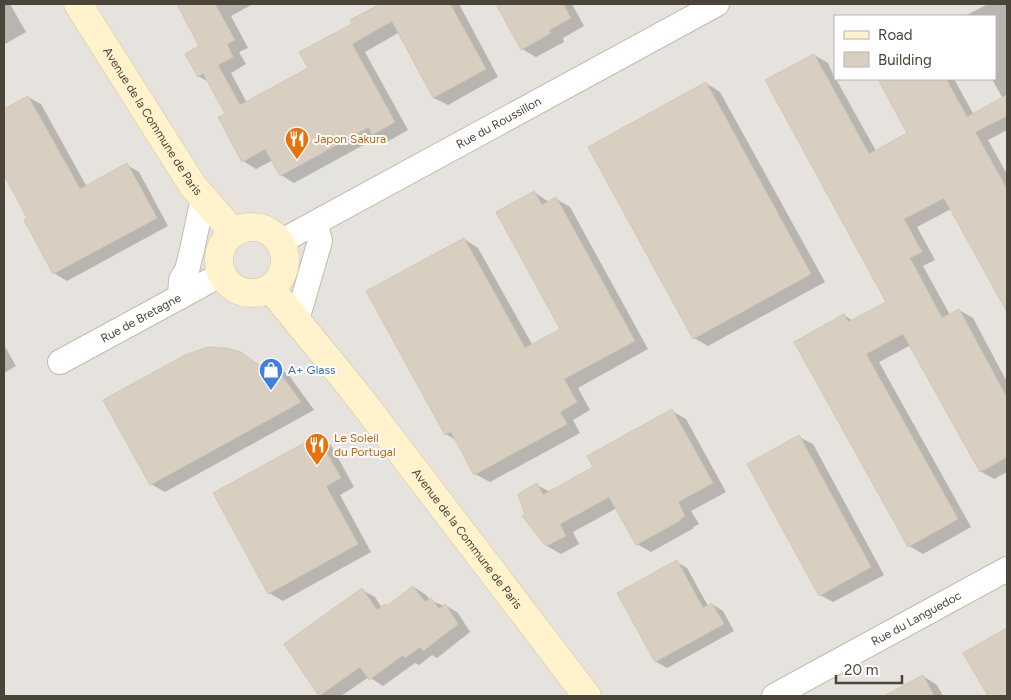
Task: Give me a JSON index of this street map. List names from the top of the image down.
{
  "streets": {
    "street": [
      "Avenue de la Commune de Paris",
      "Rue du Roussillon",
      "Rue de Bretagne",
      "Rue du Languedoc"
    ]
  },
  "crossings": [
    ["Avenue de la Commune de Paris", "Rue du Roussillon"],
    ["Avenue de la Commune de Paris", "Rue de Bretagne"],
    ["Rue du Roussillon", "Rue de Bretagne"]
  ],
  "places": {
    "restaurant": ["Japon Sakura", "Le Soleil du Portugal"],
    "shop": ["A+ Glass"]
  },
  "legend": ["Road", "Building"],
  "scale_bar": "20 m"
}
